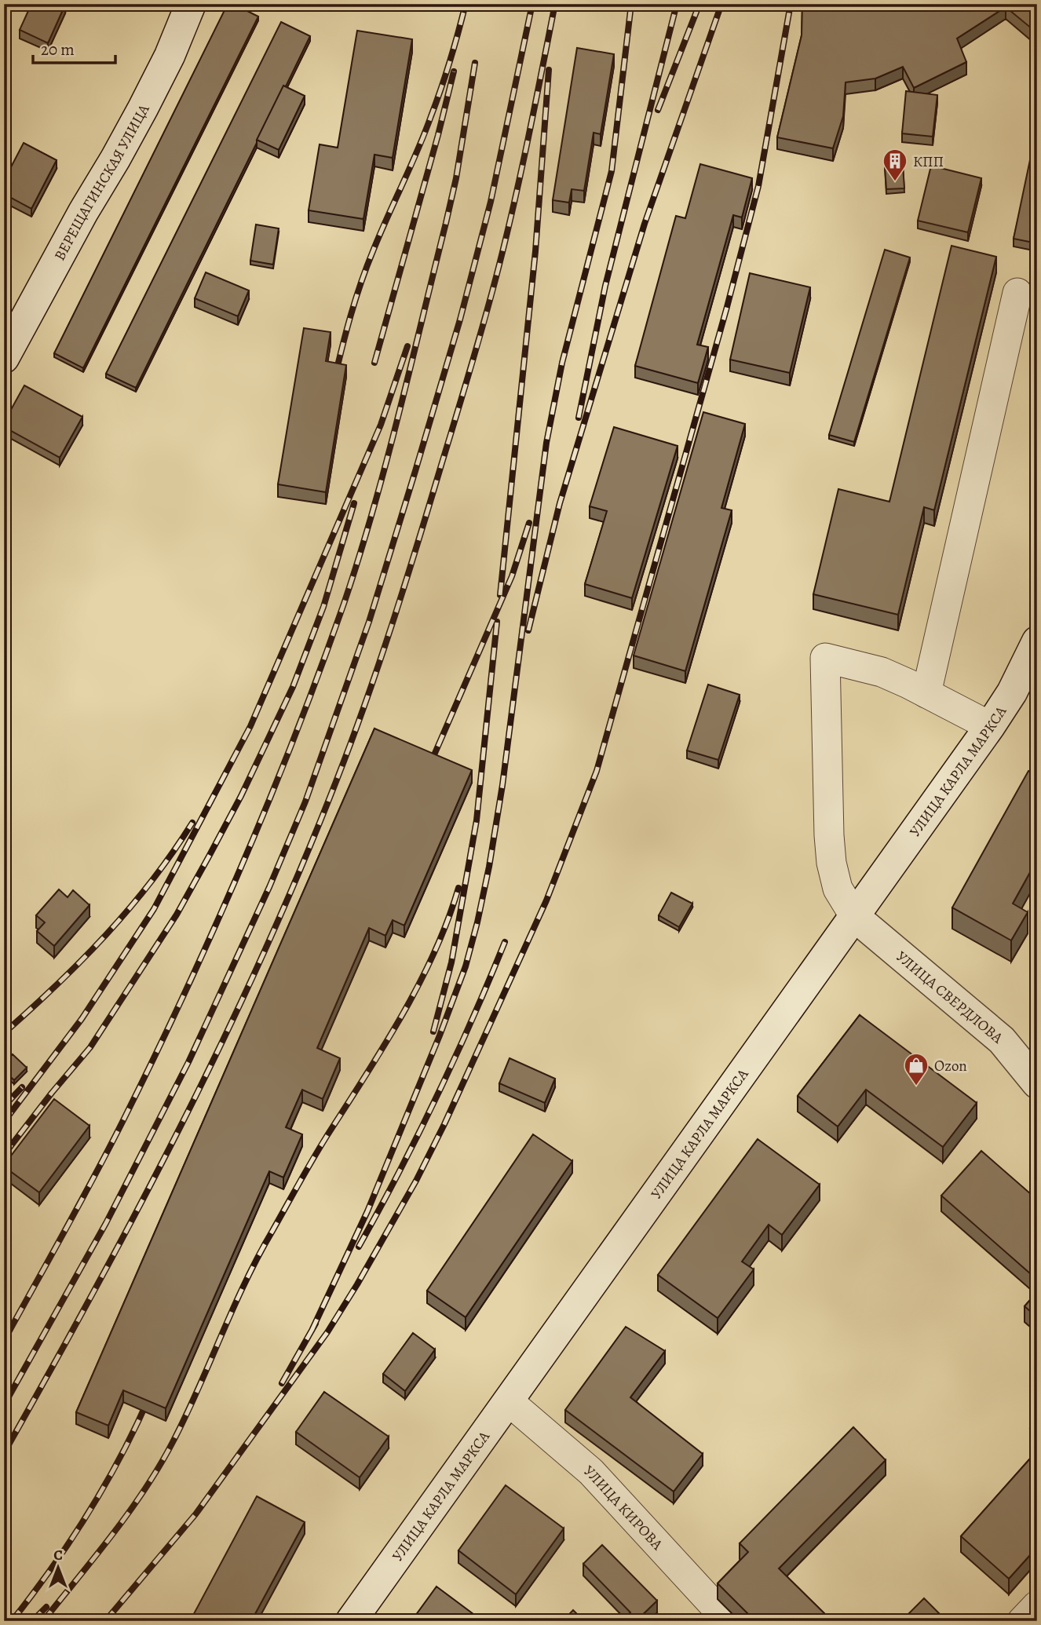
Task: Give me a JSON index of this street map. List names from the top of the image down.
{
  "streets": {
    "main road": ["ВЕРЕЩАГИНСКАЯ УЛИЦА", "УЛИЦА КАРЛА МАРКСА", "УЛИЦА СВЕРДЛОВА"],
    "street": ["УЛИЦА КИРОВА"]
  },
  "crossings": [
    ["УЛИЦА КАРЛА МАРКСА", "УЛИЦА СВЕРДЛОВА"],
    ["УЛИЦА КАРЛА МАРКСА", "УЛИЦА КИРОВА"]
  ],
  "places": {
    "building": ["КПП"],
    "shop": ["Ozon"]
  },
  "scale_bar": "20 m",
  "north": "top"
}
